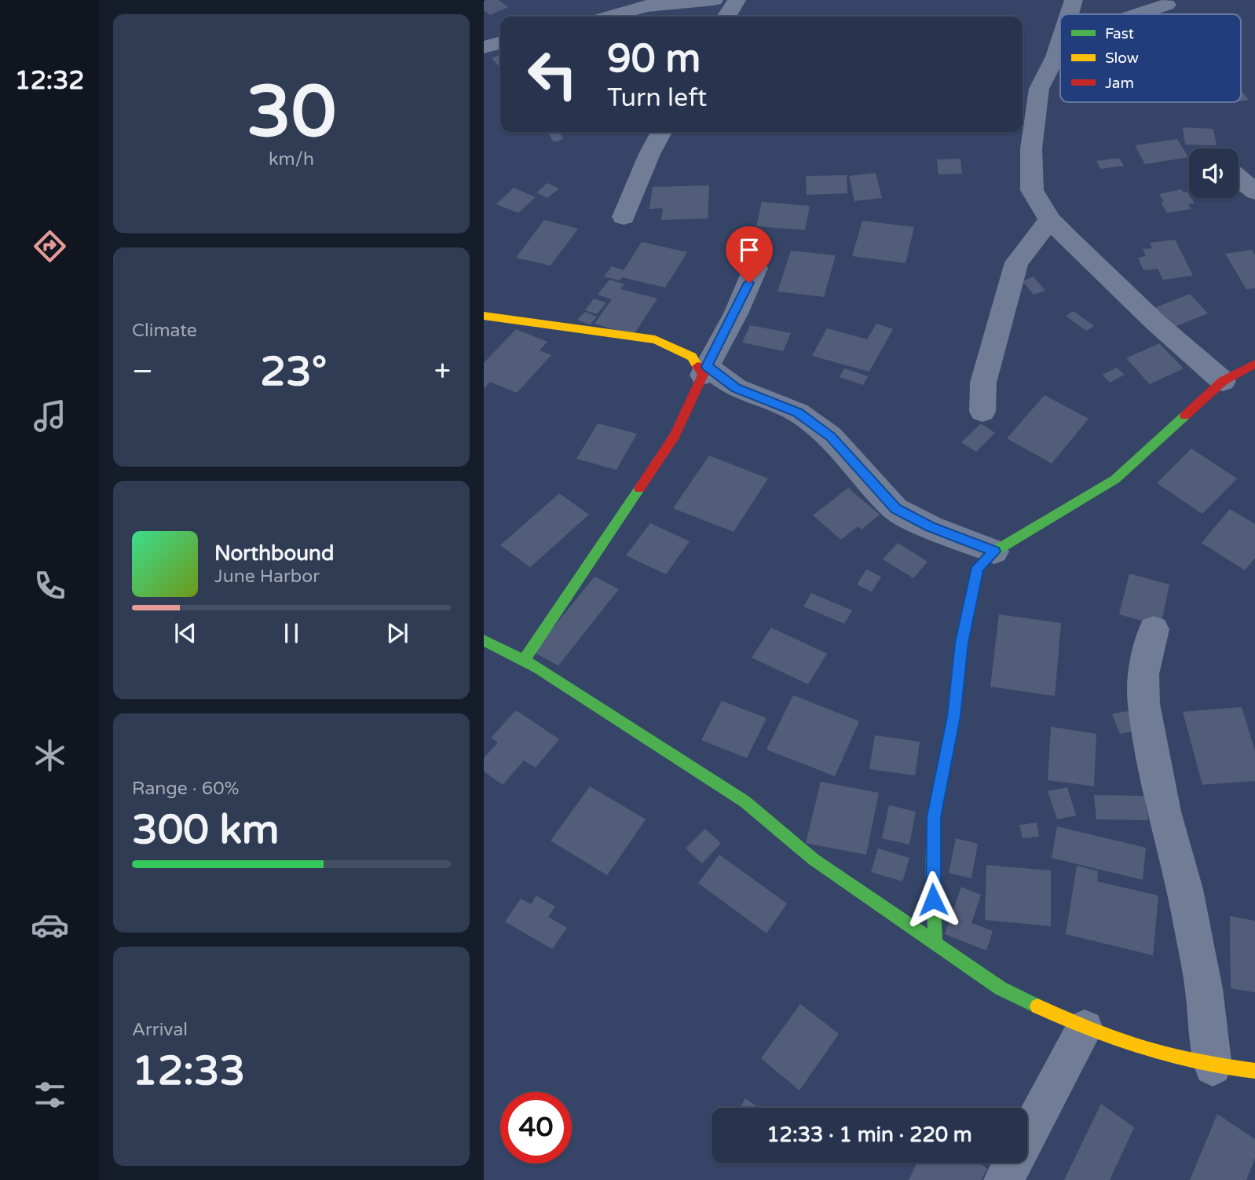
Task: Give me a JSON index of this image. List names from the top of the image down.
{
  "legend": ["Fast", "Slow", "Jam"],
  "page": {
    "tabs": "12:32",
    "tile": [
      ["30", "km/h"],
      "Climate",
      ["Range · 60%", "300 km"],
      ["Arrival", "12:33"]
    ],
    "turn": ["90 m", "Turn left"],
    "heat": ["−", "23°", "+"],
    "song": ["Northbound", "June Harbor"],
    "limit": "40",
    "trip": "12:33 · 1 min · 220 m"
  }
}
